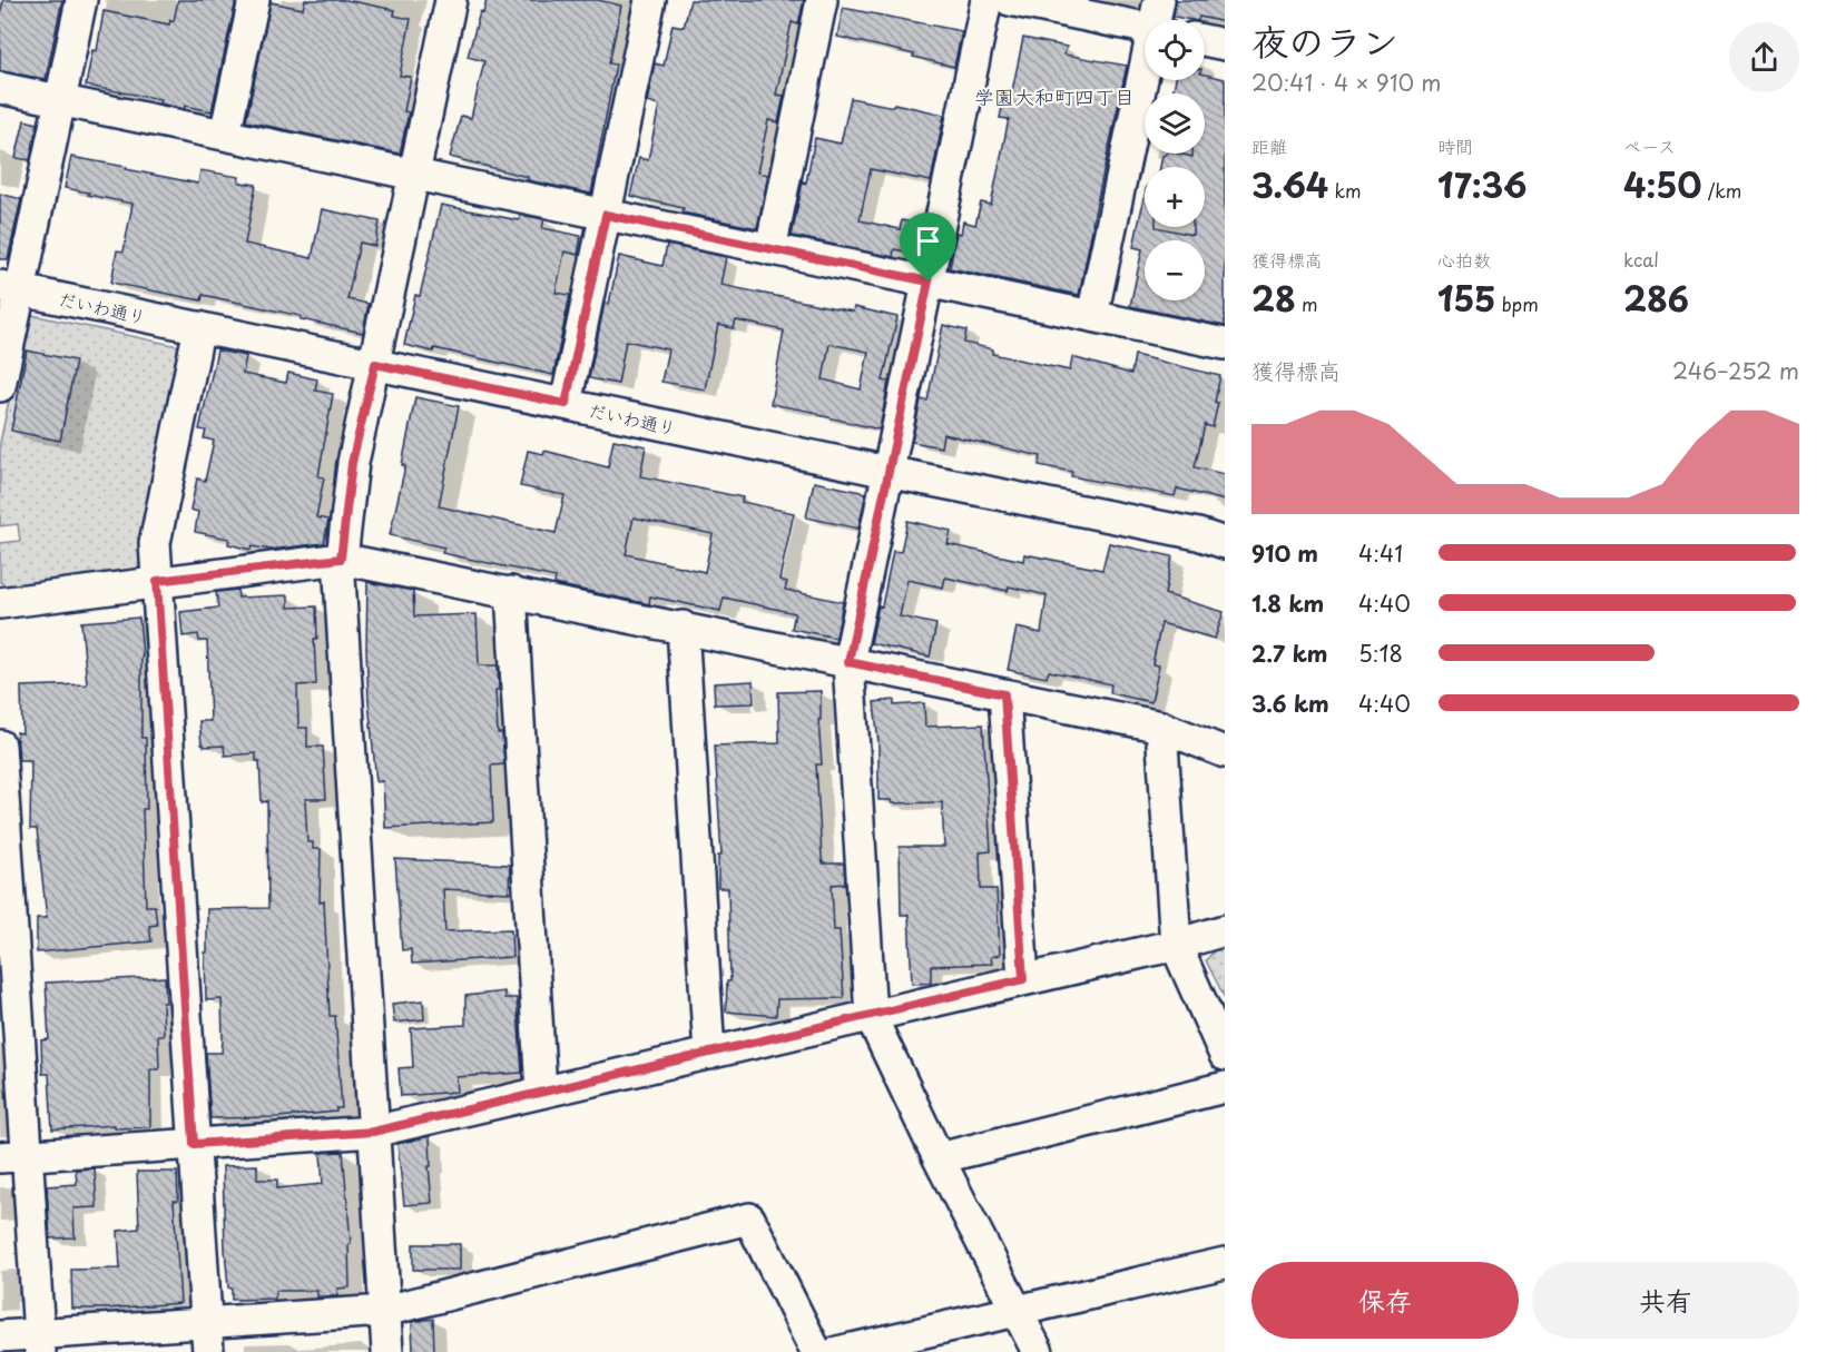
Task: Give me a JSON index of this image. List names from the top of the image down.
{
  "streets": {
    "street": ["だいわ通り"]
  },
  "districts": ["学園大和町四丁目"],
  "page": {
    "heading": ["夜のラン", "20:41 · 4 × 910 m"],
    "map_buttons": ["+", "−"],
    "stats": [
      ["距離", "3.64 km"],
      ["時間", "17:36"],
      ["ペース", "4:50 /km"],
      ["獲得標高", "28 m"],
      ["心拍数", "155 bpm"],
      ["kcal", "286"]
    ],
    "chart": ["獲得標高", "246–252 m"],
    "list": [
      {
        "name": "910 m",
        "note": "4:41"
      },
      {
        "name": "1.8 km",
        "note": "4:40"
      },
      {
        "name": "2.7 km",
        "note": "5:18"
      },
      {
        "name": "3.6 km",
        "note": "4:40"
      }
    ],
    "buttons": ["保存", "共有"]
  }
}
